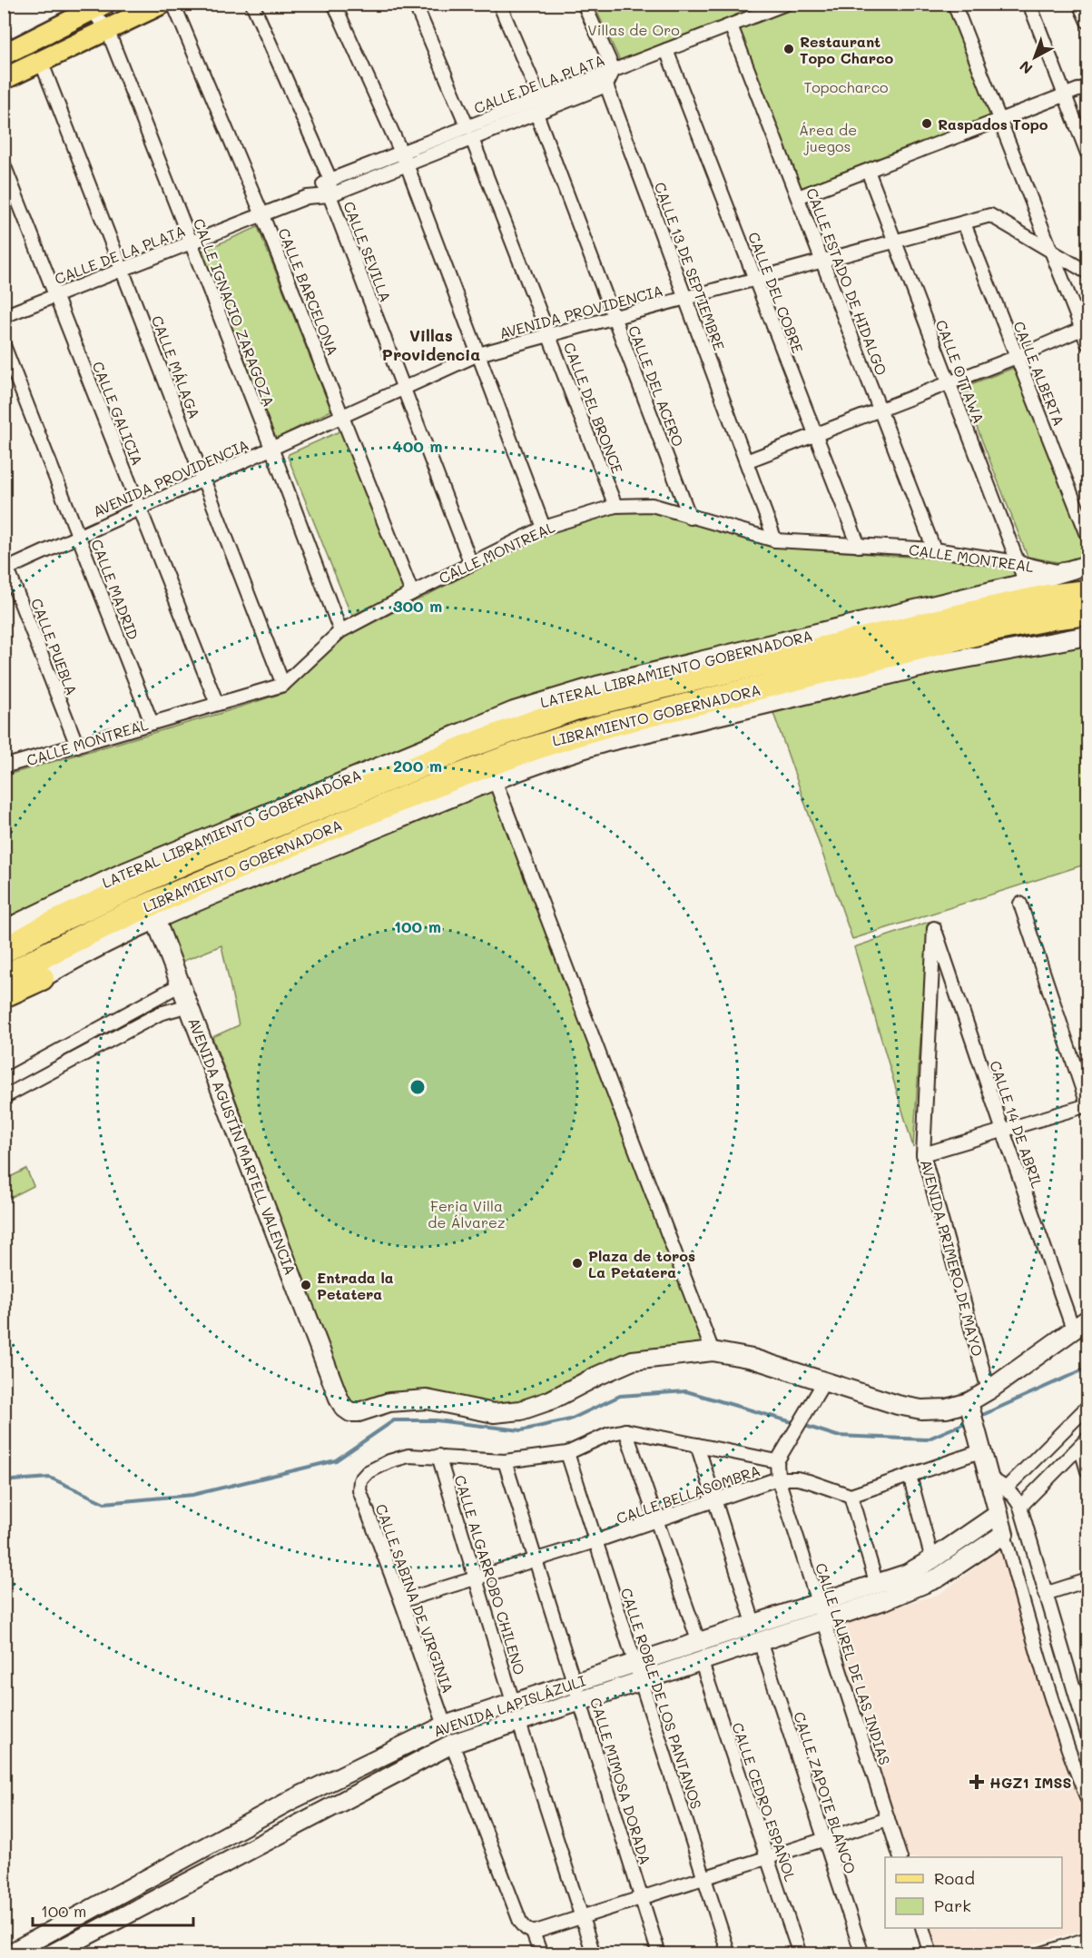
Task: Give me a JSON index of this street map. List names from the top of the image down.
{
  "streets": {
    "highway": ["LIBRAMIENTO GOBERNADORA"],
    "street": [
      "CALLE DE LA PLATA",
      "CALLE SEVILLA",
      "CALLE 13 DE SEPTIEMBRE",
      "CALLE ESTADO DE HIDALGO",
      "CALLE BARCELONA",
      "CALLE DEL COBRE",
      "AVENIDA PROVIDENCIA",
      "CALLE IGNACIO ZARAGOZA",
      "CALLE MÁLAGA",
      "CALLE OTTAWA",
      "CALLE ALBERTA",
      "CALLE DEL ACERO",
      "CALLE DEL BRONCE",
      "CALLE GALICIA",
      "CALLE MONTREAL",
      "CALLE MADRID",
      "CALLE PUEBLA",
      "LATERAL LIBRAMIENTO GOBERNADORA",
      "CALLE 14 DE ABRIL",
      "AVENIDA AGUSTÍN MARTELL VALENCIA",
      "AVENIDA PRIMERO DE MAYO",
      "CALLE BELLASOMBRA",
      "CALLE ALGARROBO CHILENO",
      "CALLE SABINA DE VIRGINIA",
      "CALLE LAUREL DE LAS INDIAS",
      "CALLE ROBLE DE LOS PANTANOS",
      "AVENIDA LAPISLÁZULI",
      "CALLE MIMOSA DORADA",
      "CALLE ZAPOTE BLANCO",
      "CALLE CEDRO ESPAÑOL"
    ]
  },
  "crossings": [
    ["CALLE DE LA PLATA", "CALLE SEVILLA"],
    ["CALLE DE LA PLATA", "CALLE 13 DE SEPTIEMBRE"],
    ["CALLE DE LA PLATA", "CALLE ESTADO DE HIDALGO"],
    ["CALLE DE LA PLATA", "CALLE BARCELONA"],
    ["CALLE DE LA PLATA", "CALLE DEL COBRE"],
    ["CALLE DE LA PLATA", "CALLE IGNACIO ZARAGOZA"],
    ["CALLE DE LA PLATA", "CALLE MÁLAGA"],
    ["CALLE DE LA PLATA", "CALLE DEL ACERO"],
    ["CALLE DE LA PLATA", "CALLE DEL BRONCE"],
    ["CALLE DE LA PLATA", "CALLE GALICIA"],
    ["CALLE SEVILLA", "AVENIDA PROVIDENCIA"],
    ["CALLE SEVILLA", "CALLE MONTREAL"],
    ["CALLE 13 DE SEPTIEMBRE", "AVENIDA PROVIDENCIA"],
    ["CALLE 13 DE SEPTIEMBRE", "CALLE MONTREAL"],
    ["CALLE ESTADO DE HIDALGO", "AVENIDA PROVIDENCIA"],
    ["CALLE ESTADO DE HIDALGO", "CALLE MONTREAL"],
    ["CALLE BARCELONA", "AVENIDA PROVIDENCIA"],
    ["CALLE BARCELONA", "CALLE MONTREAL"],
    ["CALLE DEL COBRE", "AVENIDA PROVIDENCIA"],
    ["CALLE DEL COBRE", "CALLE MONTREAL"],
    ["AVENIDA PROVIDENCIA", "CALLE IGNACIO ZARAGOZA"],
    ["AVENIDA PROVIDENCIA", "CALLE MÁLAGA"],
    ["AVENIDA PROVIDENCIA", "CALLE OTTAWA"],
    ["AVENIDA PROVIDENCIA", "CALLE ALBERTA"],
    ["AVENIDA PROVIDENCIA", "CALLE DEL ACERO"],
    ["AVENIDA PROVIDENCIA", "CALLE DEL BRONCE"],
    ["AVENIDA PROVIDENCIA", "CALLE GALICIA"],
    ["AVENIDA PROVIDENCIA", "CALLE MADRID"],
    ["AVENIDA PROVIDENCIA", "CALLE PUEBLA"],
    ["CALLE IGNACIO ZARAGOZA", "CALLE MONTREAL"],
    ["CALLE MÁLAGA", "CALLE MONTREAL"],
    ["CALLE OTTAWA", "CALLE MONTREAL"],
    ["CALLE OTTAWA", "LATERAL LIBRAMIENTO GOBERNADORA"],
    ["CALLE DEL ACERO", "CALLE MONTREAL"],
    ["CALLE DEL BRONCE", "CALLE MONTREAL"],
    ["CALLE GALICIA", "CALLE MONTREAL"],
    ["CALLE MONTREAL", "CALLE MADRID"],
    ["CALLE MONTREAL", "CALLE PUEBLA"],
    ["CALLE MONTREAL", "LATERAL LIBRAMIENTO GOBERNADORA"],
    ["LIBRAMIENTO GOBERNADORA", "AVENIDA AGUSTÍN MARTELL VALENCIA"],
    ["CALLE 14 DE ABRIL", "AVENIDA AGUSTÍN MARTELL VALENCIA"],
    ["CALLE 14 DE ABRIL", "AVENIDA PRIMERO DE MAYO"],
    ["AVENIDA AGUSTÍN MARTELL VALENCIA", "AVENIDA PRIMERO DE MAYO"],
    ["CALLE BELLASOMBRA", "CALLE ALGARROBO CHILENO"],
    ["CALLE BELLASOMBRA", "CALLE SABINA DE VIRGINIA"],
    ["CALLE BELLASOMBRA", "CALLE LAUREL DE LAS INDIAS"],
    ["CALLE BELLASOMBRA", "CALLE ROBLE DE LOS PANTANOS"],
    ["CALLE BELLASOMBRA", "CALLE MIMOSA DORADA"],
    ["CALLE BELLASOMBRA", "CALLE ZAPOTE BLANCO"],
    ["CALLE BELLASOMBRA", "CALLE CEDRO ESPAÑOL"],
    ["CALLE ALGARROBO CHILENO", "CALLE SABINA DE VIRGINIA"],
    ["CALLE ALGARROBO CHILENO", "AVENIDA LAPISLÁZULI"],
    ["CALLE SABINA DE VIRGINIA", "AVENIDA LAPISLÁZULI"],
    ["CALLE LAUREL DE LAS INDIAS", "AVENIDA LAPISLÁZULI"],
    ["CALLE ROBLE DE LOS PANTANOS", "AVENIDA LAPISLÁZULI"],
    ["AVENIDA LAPISLÁZULI", "CALLE MIMOSA DORADA"],
    ["AVENIDA LAPISLÁZULI", "CALLE ZAPOTE BLANCO"],
    ["AVENIDA LAPISLÁZULI", "CALLE CEDRO ESPAÑOL"]
  ],
  "districts": ["Villas Providencia"],
  "parks": [
    "Villas de Oro",
    "Topocharco",
    "Área de juegos",
    "Feria Villa de Álvarez"
  ],
  "places": {
    "other": [
      "Restaurant Topo Charco",
      "Raspados Topo",
      "Plaza de toros La Petatera",
      "Entrada la Petatera"
    ],
    "health": ["HGZ1 IMSS"]
  },
  "legend": ["Road", "Park"],
  "scale_bar": "100 m",
  "north": "bottom left",
  "rings": [
    "400 m",
    "300 m",
    "200 m",
    "100 m"
  ]
}
